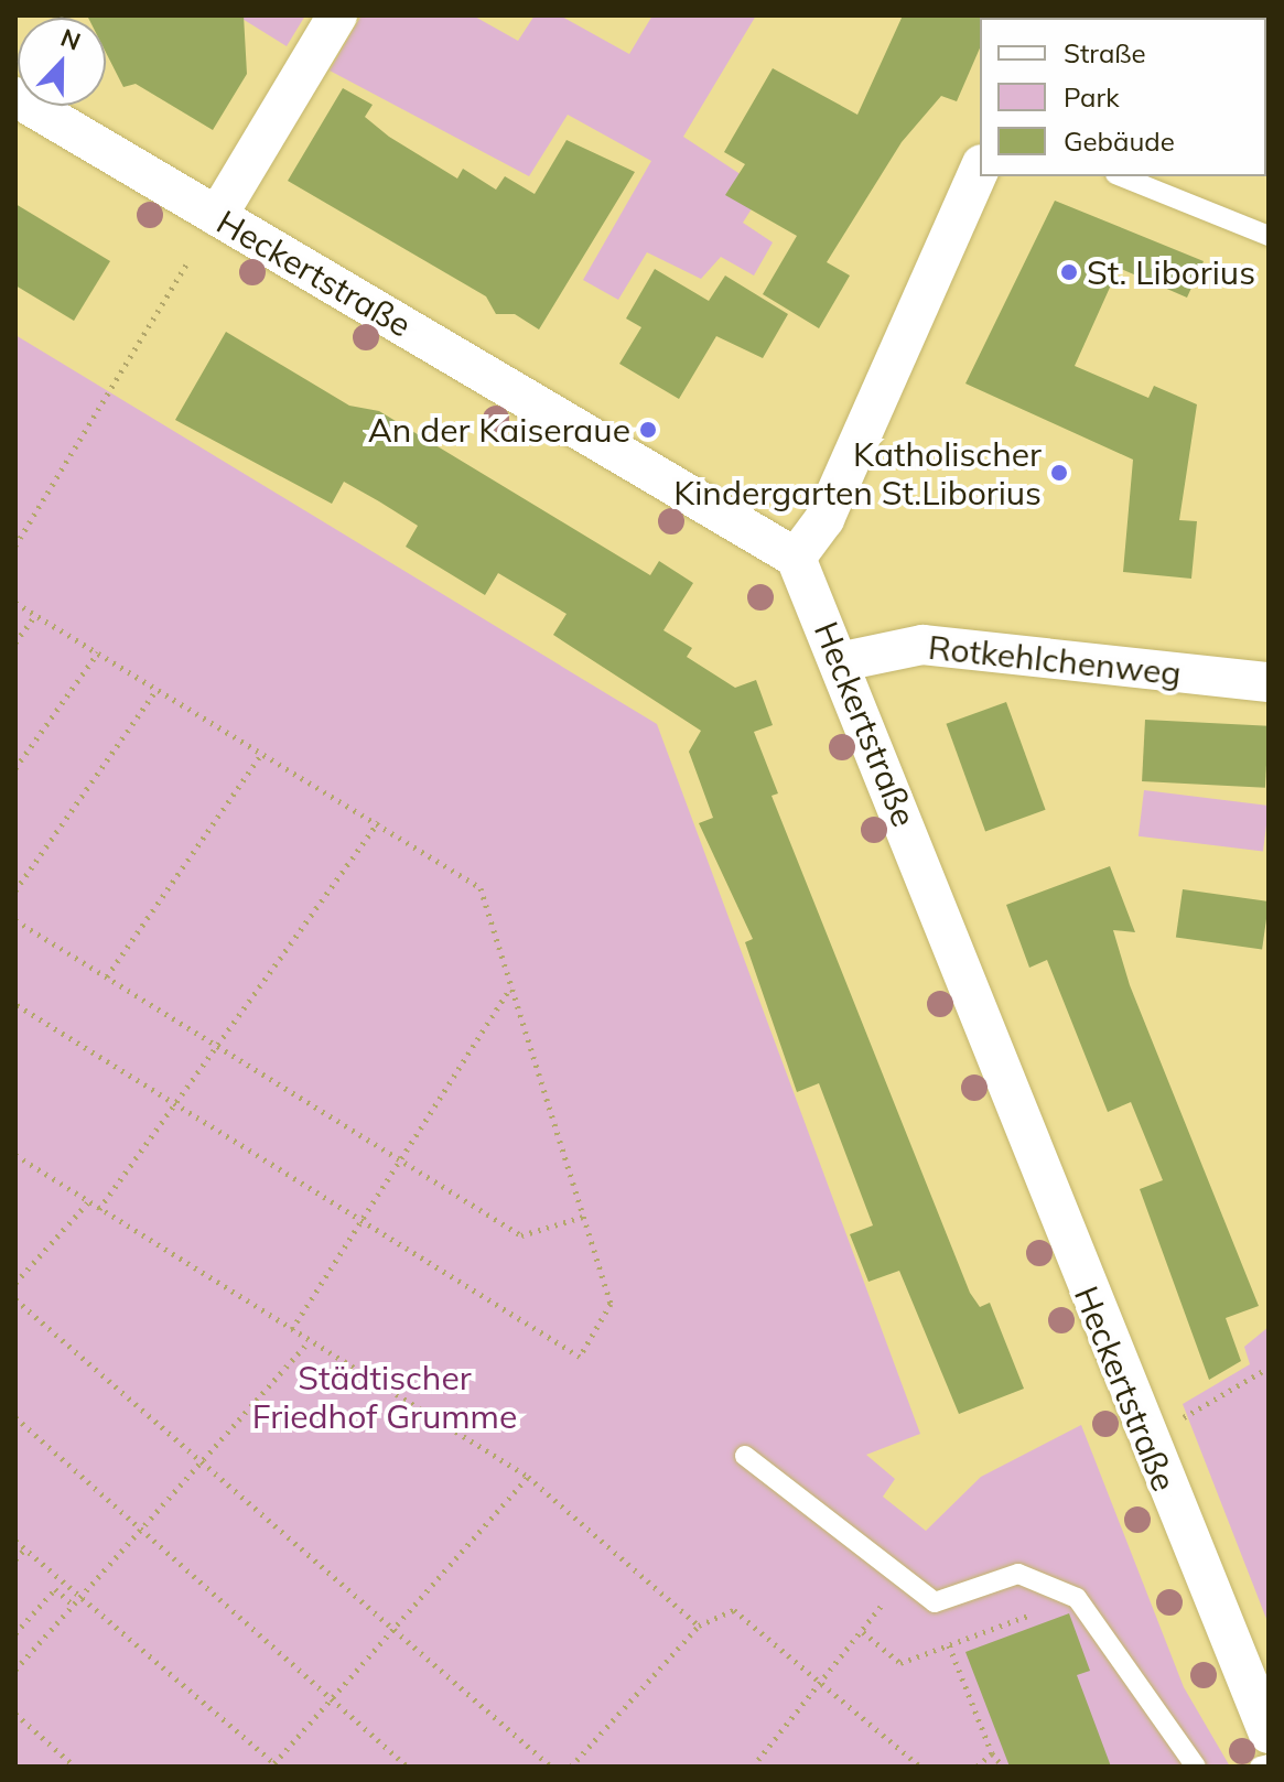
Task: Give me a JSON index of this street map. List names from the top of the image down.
{
  "streets": {
    "street": ["Heckertstraße", "Rotkehlchenweg"]
  },
  "crossings": [
    ["Heckertstraße", "Rotkehlchenweg"]
  ],
  "parks": ["Städtischer Friedhof Grumme"],
  "places": ["St. Liborius", "An der Kaiseraue", "Katholischer Kindergarten St.Liborius"],
  "legend": ["Straße", "Park", "Gebäude"],
  "north": "top"
}
